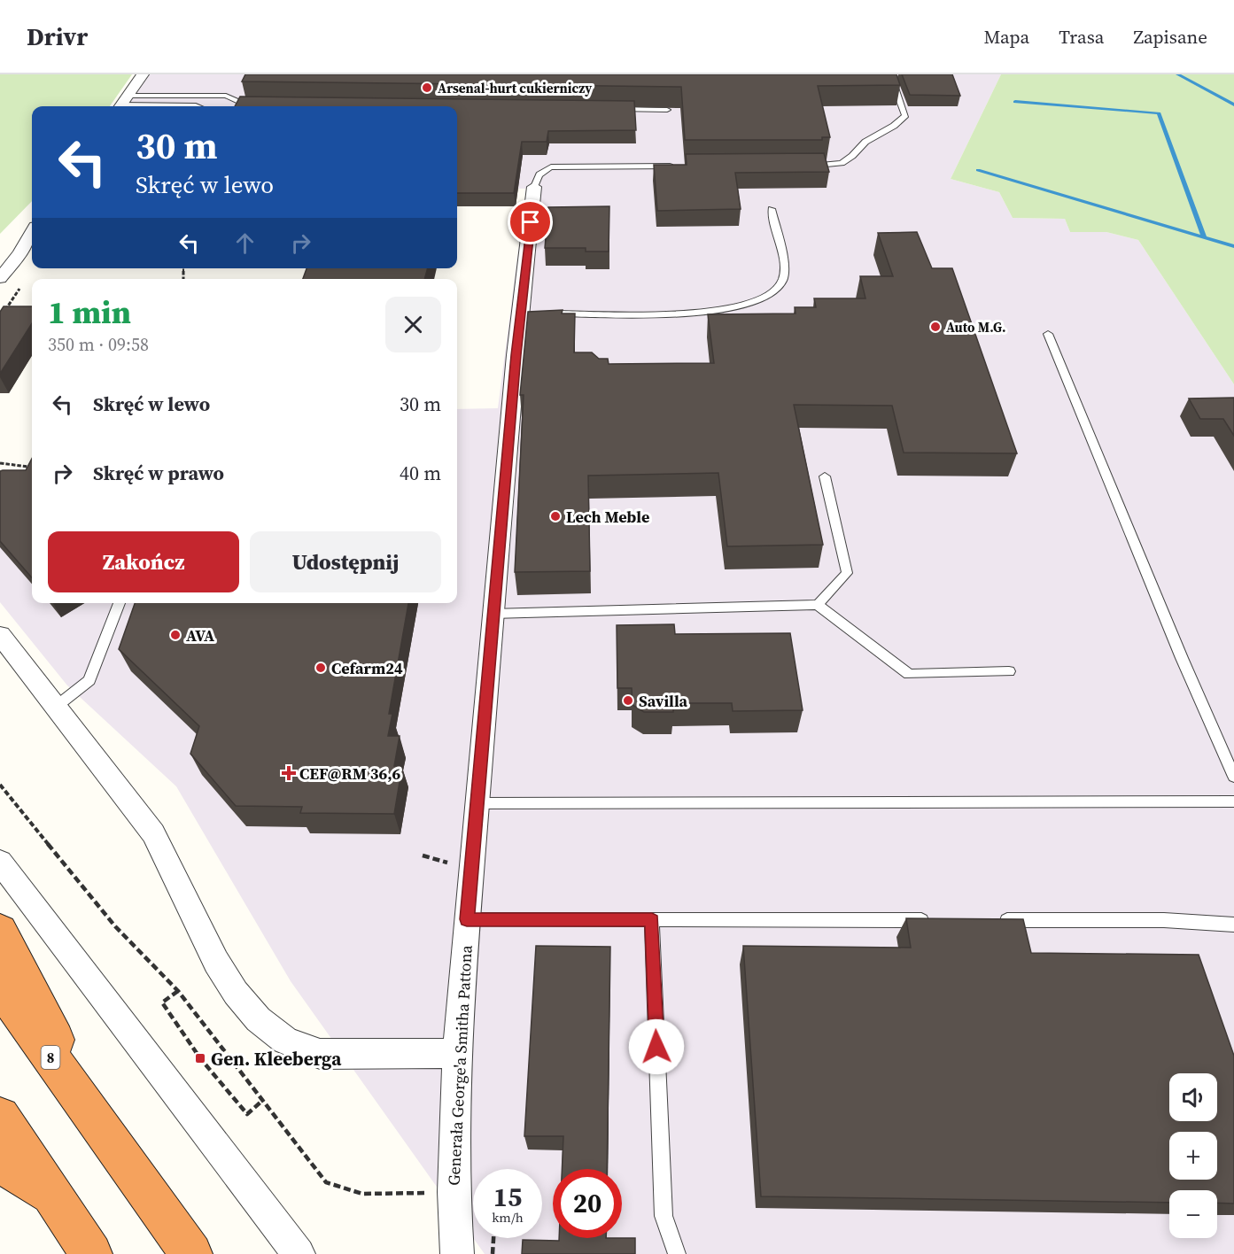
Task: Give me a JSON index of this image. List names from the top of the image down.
{
  "streets": {
    "highway": ["8"],
    "street": ["Generała George'a Smitha Pattona"]
  },
  "places": {
    "other": [
      "Arsenal-hurt cukierniczy",
      "Auto M.G.",
      "Lech Meble",
      "AVA",
      "Cefarm24",
      "Savilla"
    ],
    "health": ["CEF@RM 36,6"],
    "transit": ["Gen. Kleeberga"]
  },
  "page": {
    "header": "Drivr",
    "nav": ["Mapa", "Trasa", "Zapisane"],
    "turn": ["30 m", "Skręć w lewo"],
    "heading": ["1 min", "350 m · 09:58"],
    "list": [
      {
        "name": "Skręć w lewo",
        "value": "30 m"
      },
      {
        "name": "Skręć w prawo",
        "value": "40 m"
      }
    ],
    "buttons": ["Zakończ", "Udostępnij"],
    "map_buttons": ["+", "−"],
    "speed": "15 km/h",
    "limit": "20"
  }
}
